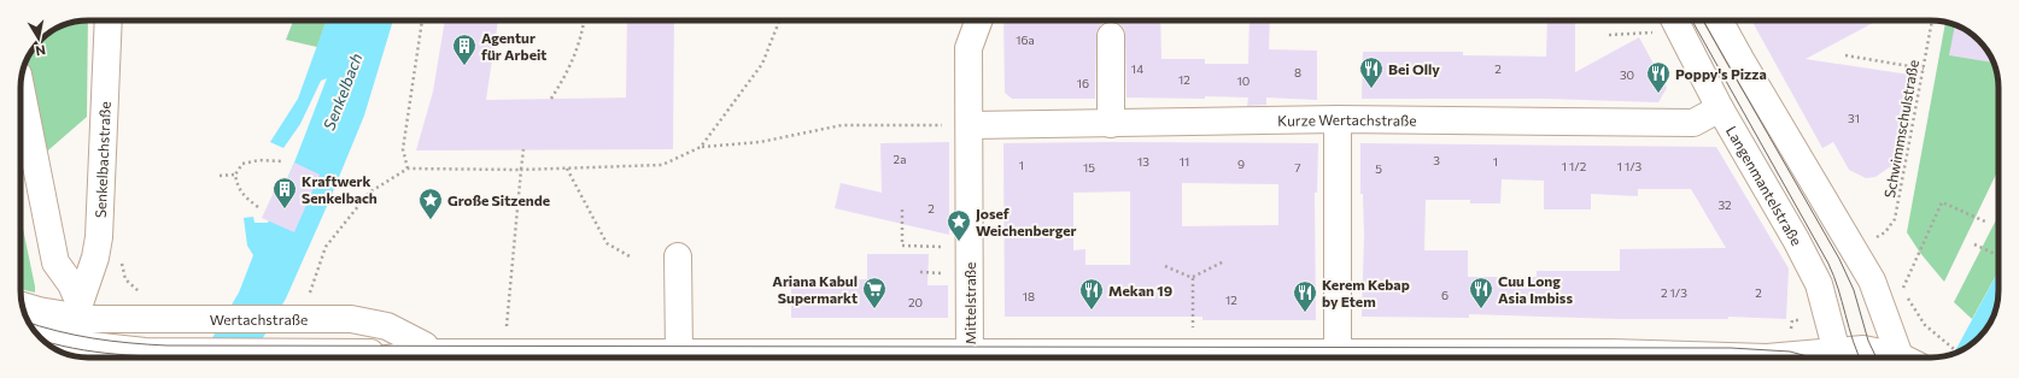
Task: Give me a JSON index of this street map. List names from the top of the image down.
{
  "streets": {
    "street": [
      "Kurze Wertachstraße",
      "Senkelbachstraße",
      "Langenmantelstraße",
      "Mittelstraße",
      "Wertachstraße"
    ],
    "path": ["Schwimmschulstraße"]
  },
  "crossings": [
    ["Kurze Wertachstraße", "Langenmantelstraße"],
    ["Kurze Wertachstraße", "Mittelstraße"]
  ],
  "water": ["Senkelbach"],
  "places": {
    "building": ["Agentur für Arbeit", "Kraftwerk Senkelbach"],
    "restaurant": [
      "Bei Olly",
      "Poppy's Pizza",
      "Cuu Long Asia Imbiss",
      "Mekan 19",
      "Kerem Kebap by Etem"
    ],
    "place": ["Große Sitzende", "Josef Weichenberger"],
    "supermarket": ["Ariana Kabul Supermarkt"]
  },
  "house_numbers": [
    "16a",
    "14",
    "2",
    "8",
    "30",
    "12",
    "10",
    "16",
    "31",
    "2a",
    "3",
    "13",
    "11",
    "1",
    "9",
    "1",
    "1 1/2",
    "1 1/3",
    "15",
    "7",
    "5",
    "32",
    "2",
    "2 1/3",
    "2",
    "6",
    "18",
    "12",
    "20"
  ],
  "north": "bottom"
}
